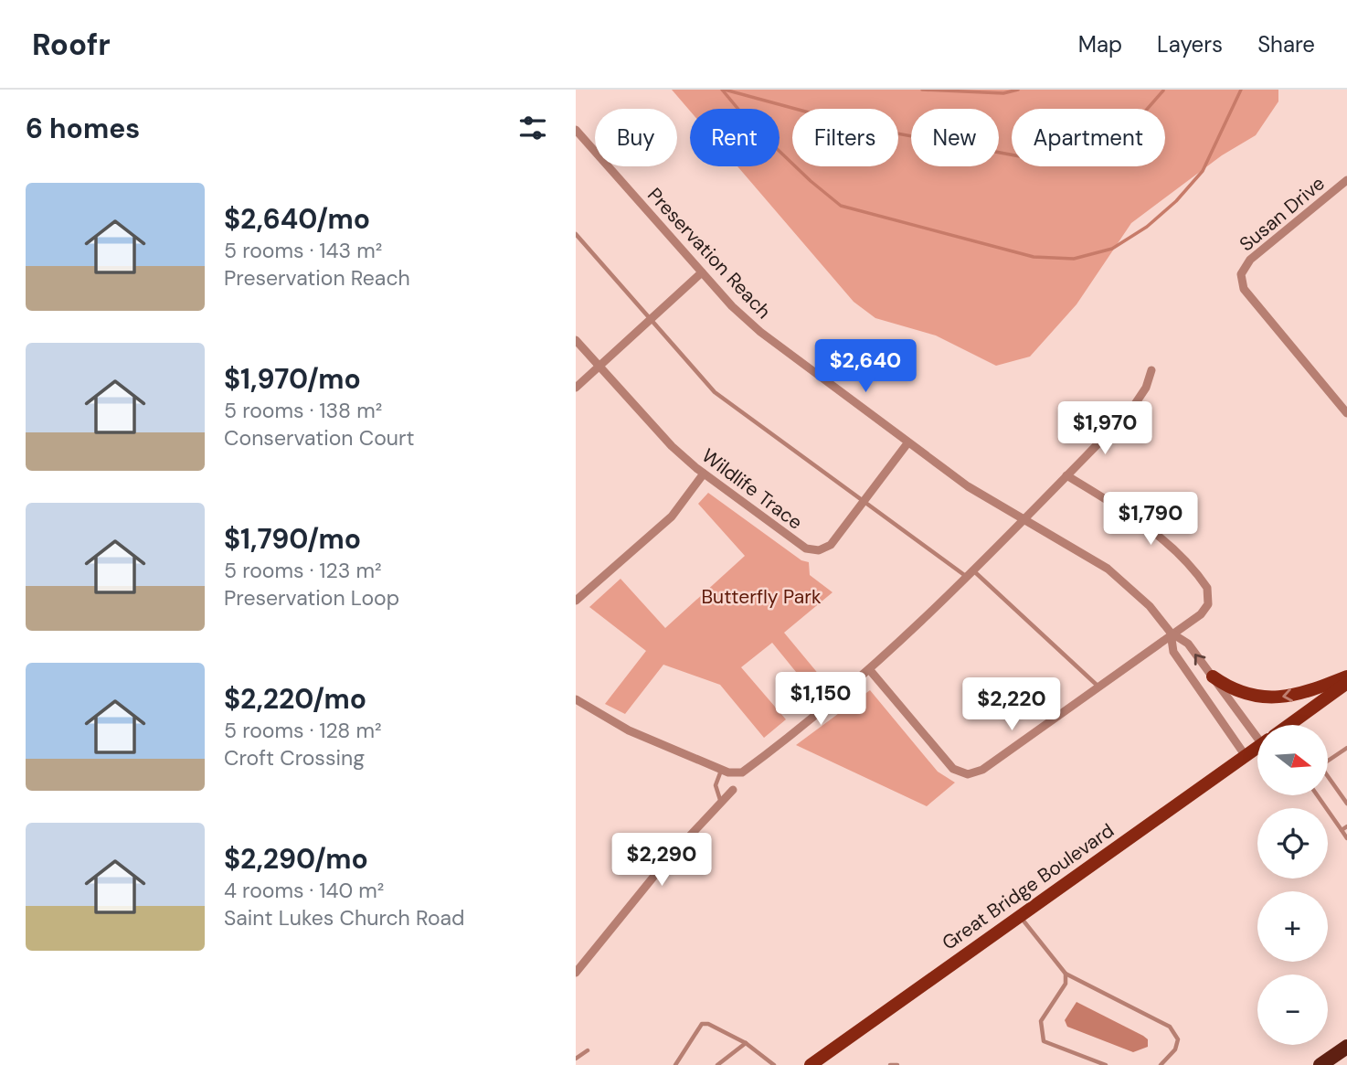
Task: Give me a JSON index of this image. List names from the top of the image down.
{
  "streets": {
    "main road": ["Great Bridge Boulevard"],
    "street": ["Susan Drive", "Preservation Reach", "Wildlife Trace"]
  },
  "crossings": [
    ["Preservation Reach", "Wildlife Trace"],
    ["Preservation Reach", "Great Bridge Boulevard"]
  ],
  "parks": ["Butterfly Park"],
  "north": "right",
  "page": {
    "header": "Roofr",
    "nav": ["Map", "Layers", "Share"],
    "heading": "6 homes",
    "chip": [
      "Buy",
      "Rent",
      "Filters",
      "New",
      "Apartment"
    ],
    "list": [
      {
        "name": "$2,640/mo",
        "note": "5 rooms · 143 m² · Preservation Reach"
      },
      {
        "name": "$1,970/mo",
        "note": "5 rooms · 138 m² · Conservation Court"
      },
      {
        "name": "$1,790/mo",
        "note": "5 rooms · 123 m² · Preservation Loop"
      },
      {
        "name": "$2,220/mo",
        "note": "5 rooms · 128 m² · Croft Crossing"
      },
      {
        "name": "$2,290/mo",
        "note": "4 rooms · 140 m² · Saint Lukes Church Road"
      }
    ],
    "price": [
      "$2,640",
      "$1,970",
      "$1,790",
      "$1,150",
      "$2,220",
      "$2,290"
    ],
    "map_buttons": ["+", "−"]
  }
}
